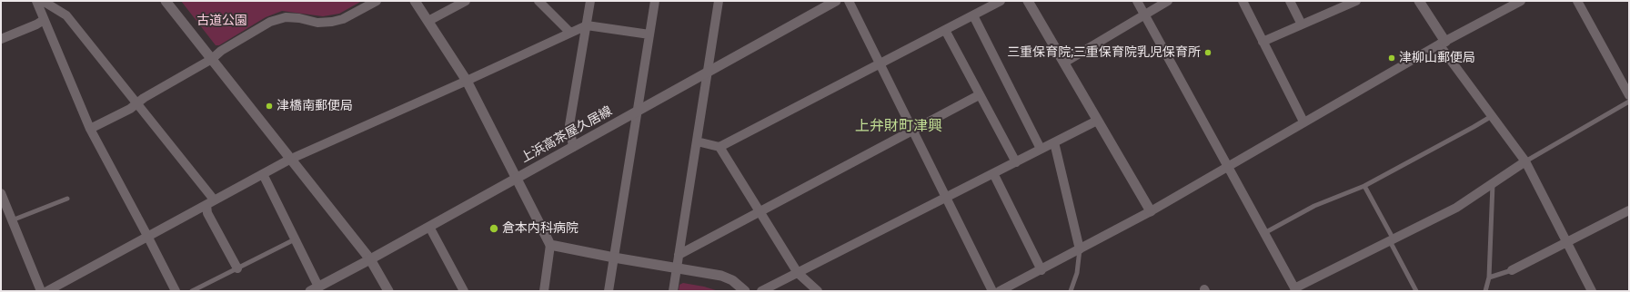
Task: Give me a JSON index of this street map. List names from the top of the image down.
{
  "streets": {
    "street": ["上浜高茶屋久居線"]
  },
  "districts": ["上弁財町津興"],
  "parks": ["古道公園"],
  "places": [
    "三重保育院;三重保育院乳児保育所",
    "津柳山郵便局",
    "津橋南郵便局",
    "倉本内科病院"
  ]
}
